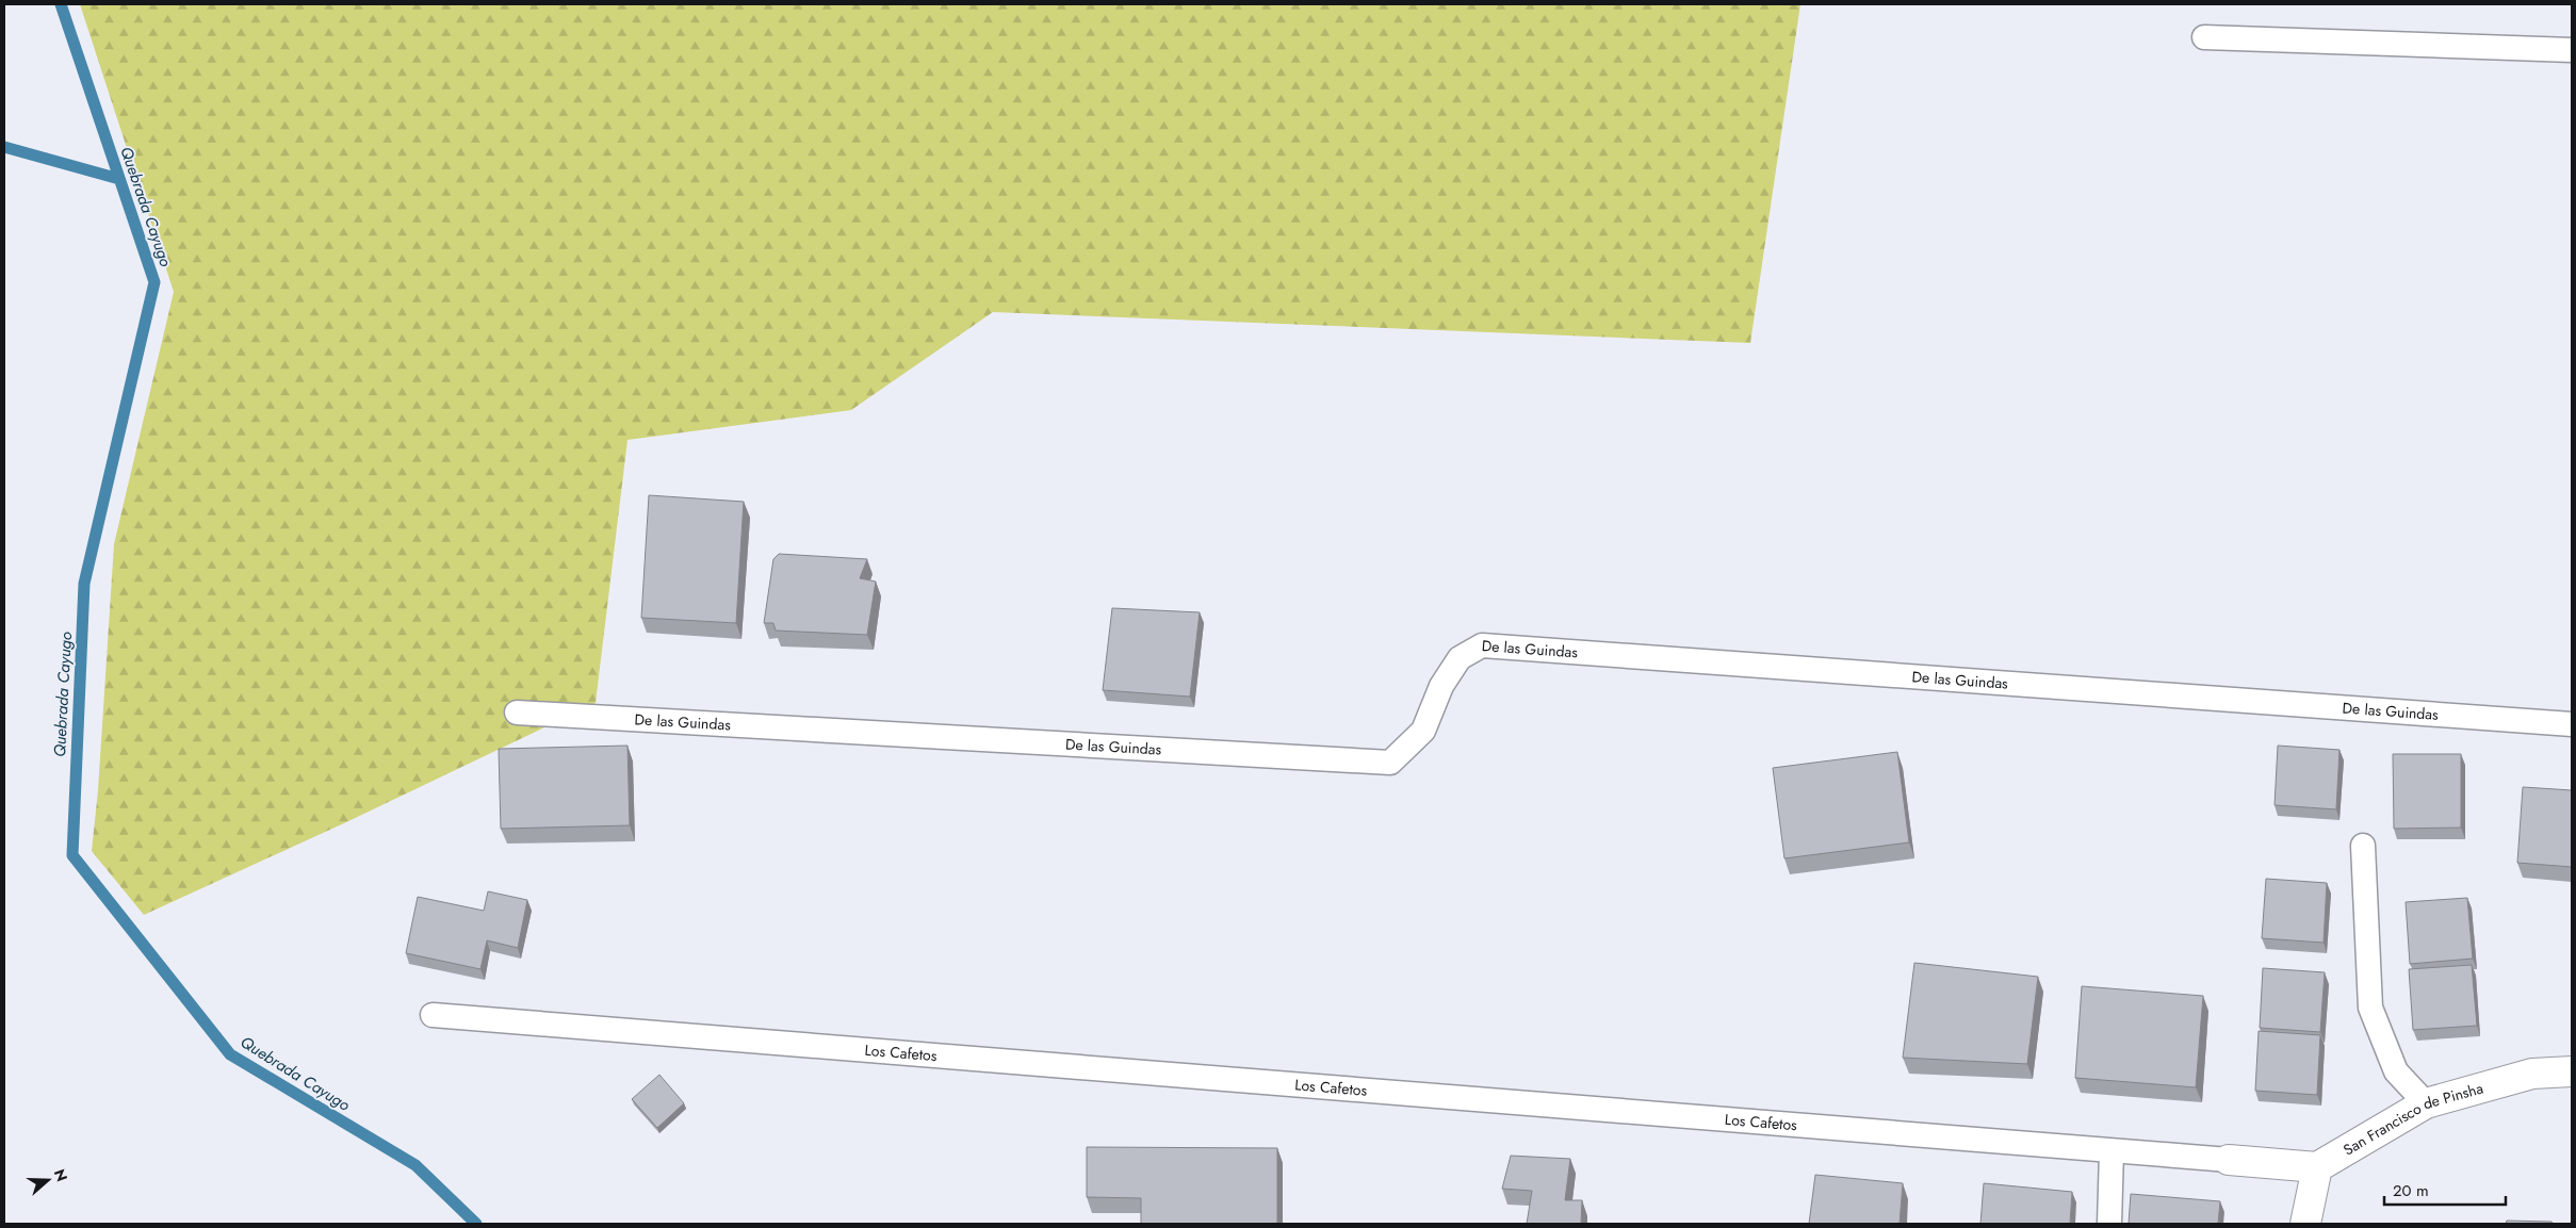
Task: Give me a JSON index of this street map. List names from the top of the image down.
{
  "streets": {
    "street": ["San Francisco de Pinsha"],
    "lane": ["De las Guindas", "Los Cafetos"]
  },
  "water": ["Quebrada Cayugo"],
  "scale_bar": "20 m",
  "north": "right"
}
